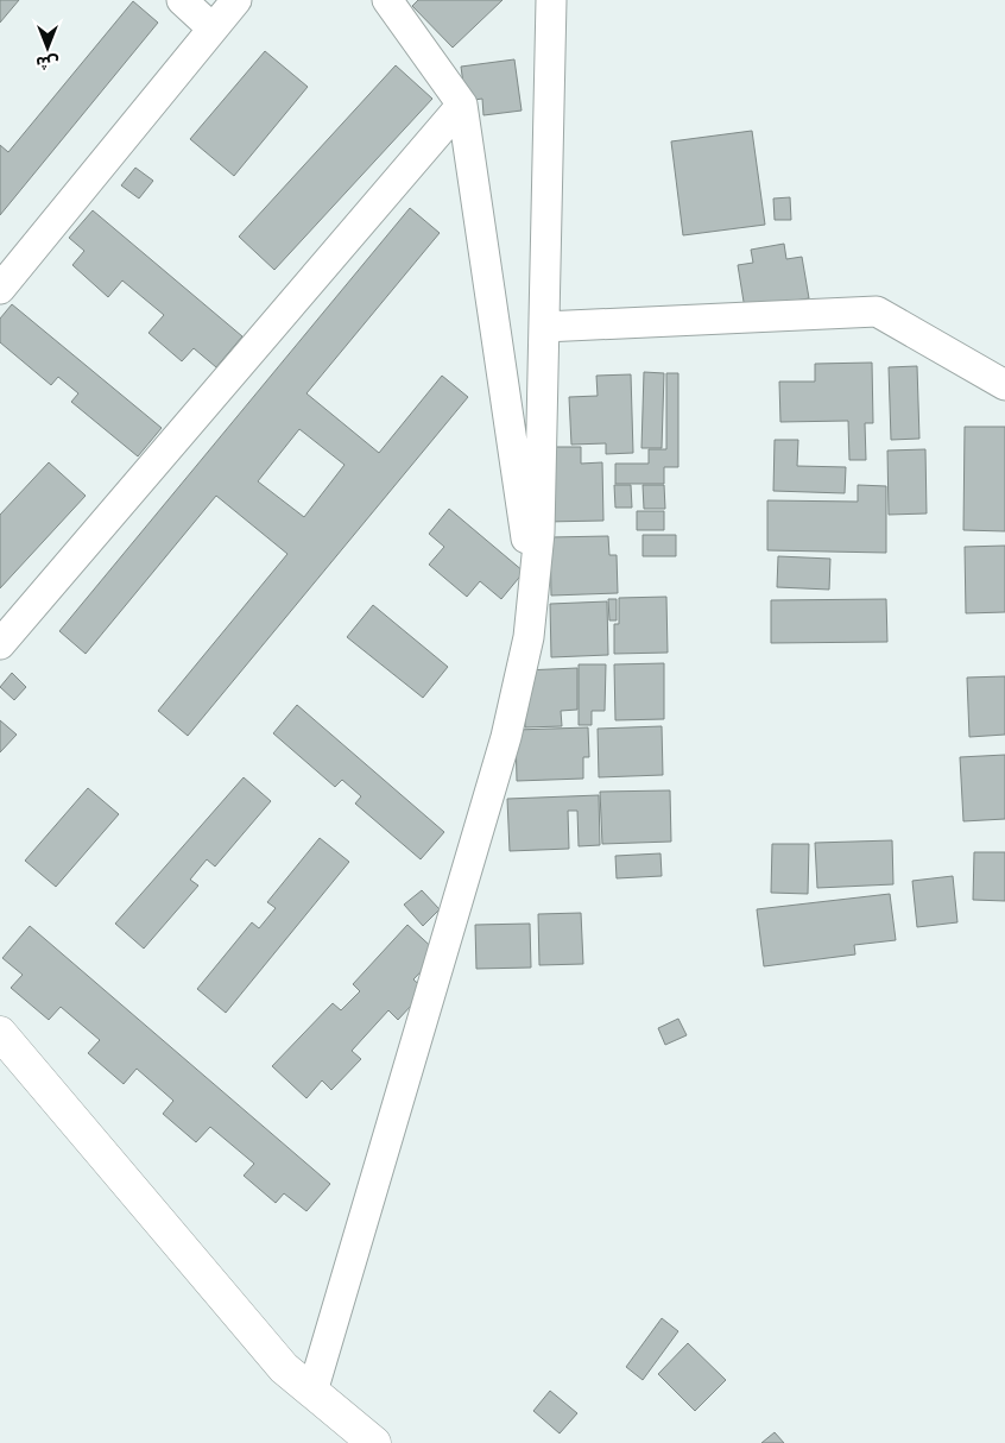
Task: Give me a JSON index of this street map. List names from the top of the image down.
{
  "north": "bottom"
}
